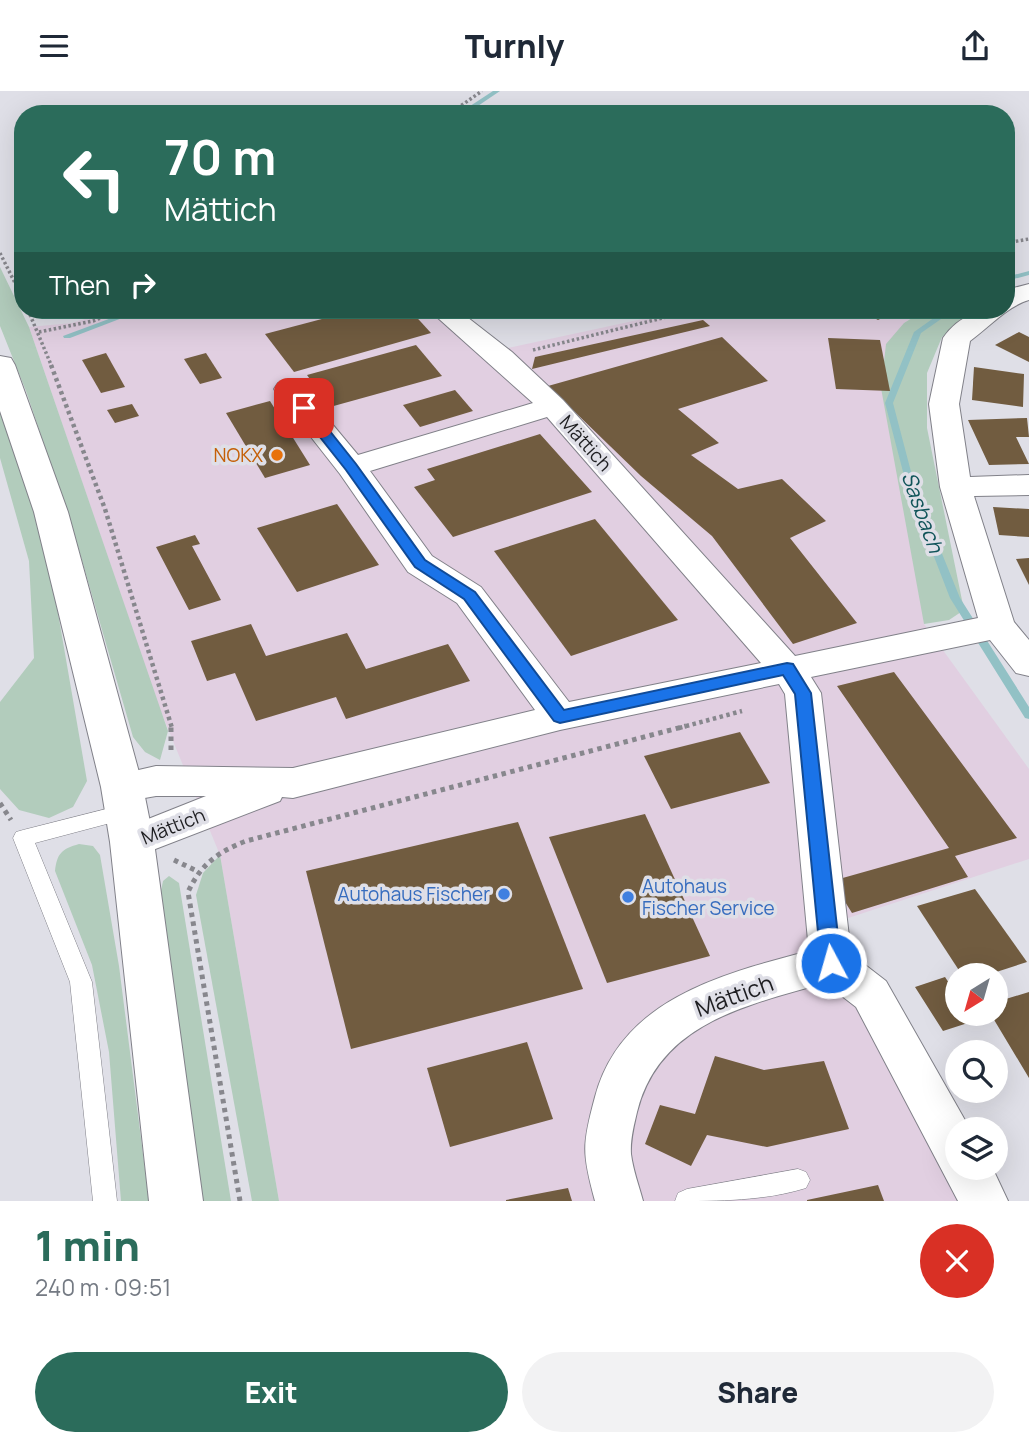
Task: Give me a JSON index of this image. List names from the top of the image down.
{
  "streets": {
    "street": ["Mättich"]
  },
  "water": ["Sasbach"],
  "places": ["NOKX", "Autohaus Fischer", "Autohaus Fischer Service"],
  "north": "bottom left",
  "page": {
    "header": "Turnly",
    "turn": ["70 m", "Mättich"],
    "then": "Then",
    "heading": ["1 min", "240 m · 09:51"],
    "buttons": ["Exit", "Share"]
  }
}
